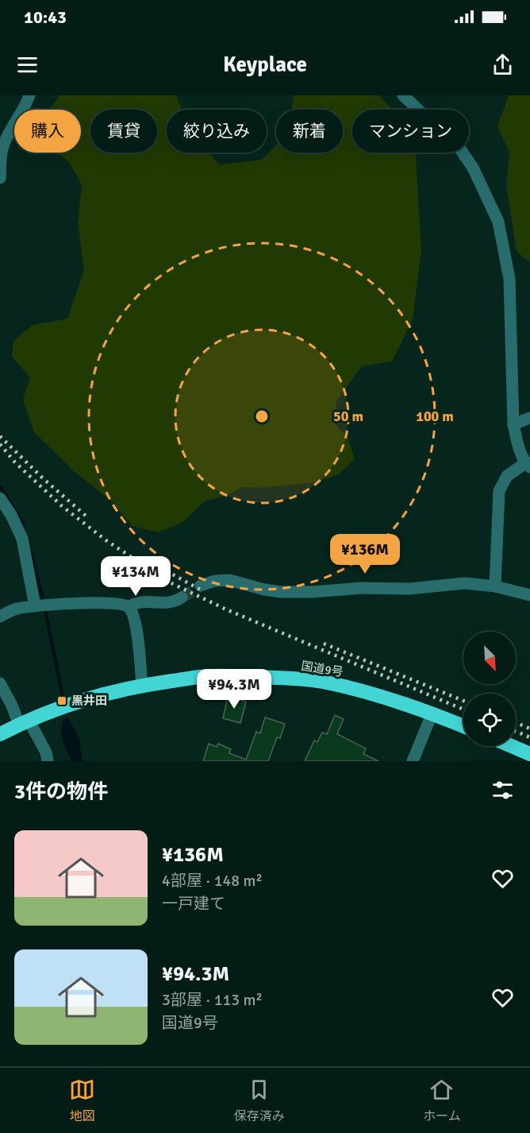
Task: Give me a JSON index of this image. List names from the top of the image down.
{
  "streets": {
    "highway": ["国道9号"]
  },
  "places": {
    "transit": ["黒井田"]
  },
  "north": "bottom right",
  "page": {
    "status": "10:43",
    "header": "Keyplace",
    "chip": [
      "購入",
      "賃貸",
      "絞り込み",
      "新着",
      "マンション"
    ],
    "price": ["¥136M", "¥134M", "¥94.3M"],
    "heading": "3件の物件",
    "list": [
      {
        "name": "¥136M",
        "note": "4部屋 · 148 m² · 一戸建て"
      },
      {
        "name": "¥94.3M",
        "note": "3部屋 · 113 m² · 国道9号"
      }
    ],
    "tabs": ["地図", "保存済み", "ホーム"]
  },
  "rings": ["50 m", "100 m"]
}
